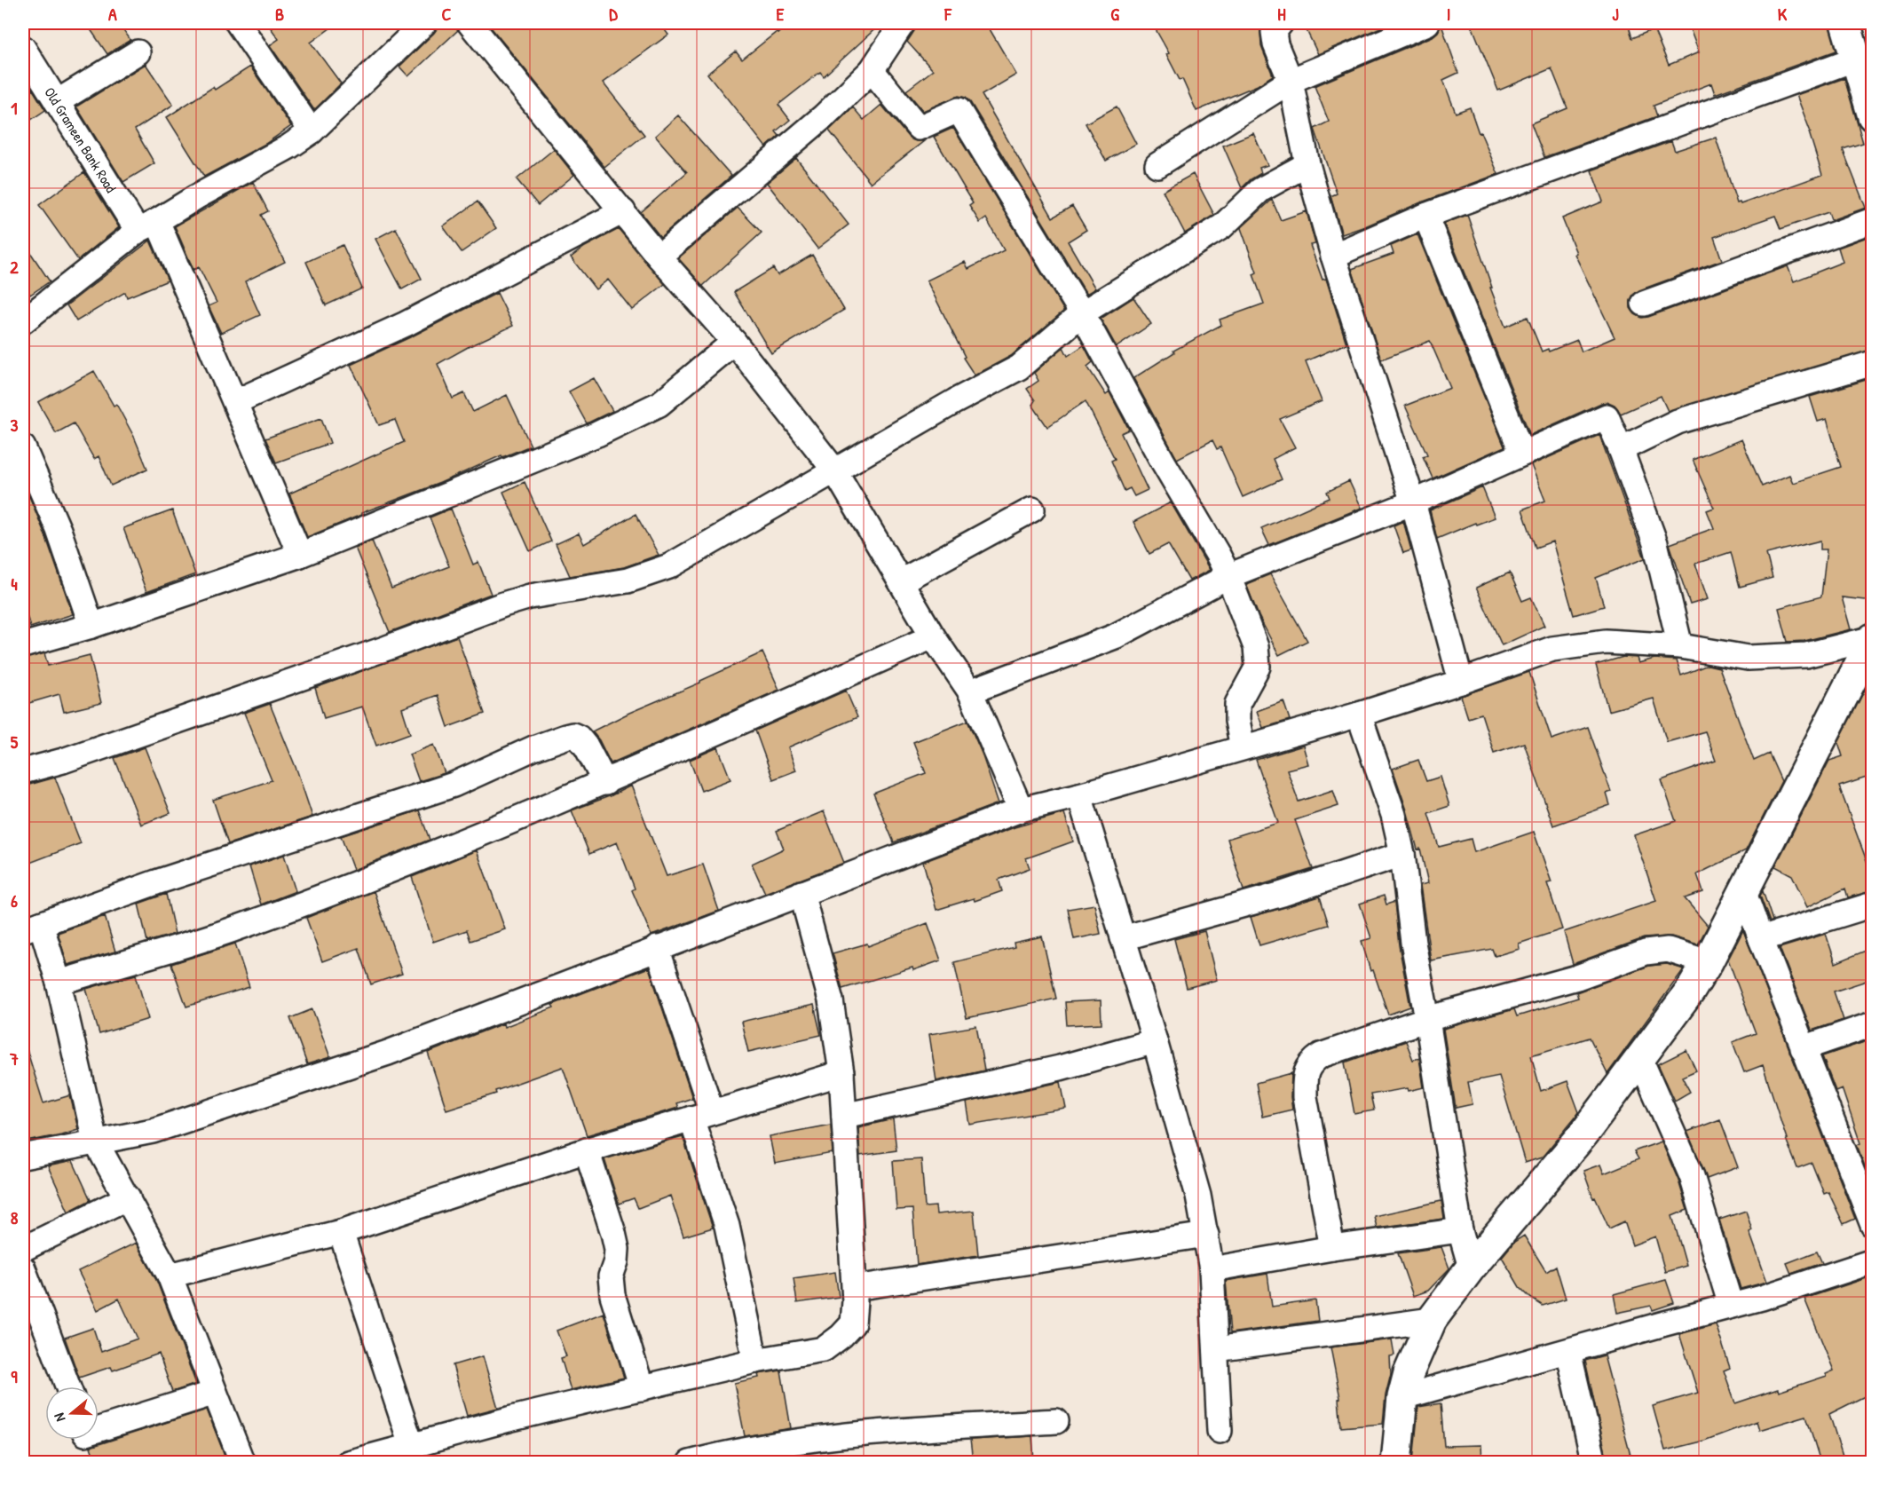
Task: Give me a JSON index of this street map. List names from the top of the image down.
{
  "streets": {
    "street": ["Old Grameen Bank Road"]
  },
  "north": "left",
  "grid": {
    "columns": [
      "A",
      "B",
      "C",
      "D",
      "E",
      "F",
      "G",
      "H",
      "I",
      "J",
      "K"
    ],
    "rows": [
      "1",
      "2",
      "3",
      "4",
      "5",
      "6",
      "7",
      "8",
      "9"
    ]
  }
}
